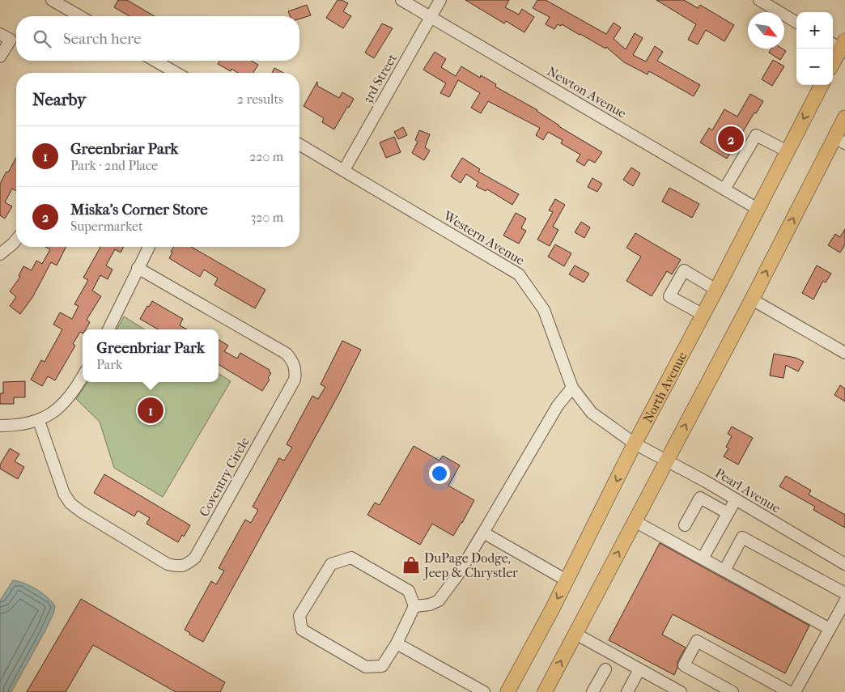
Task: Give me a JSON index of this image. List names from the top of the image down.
{
  "streets": {
    "main road": ["North Avenue"],
    "street": [
      "3rd Street",
      "Newton Avenue",
      "Western Avenue",
      "Coventry Circle",
      "Pearl Avenue"
    ]
  },
  "crossings": [
    ["3rd Street", "Newton Avenue"],
    ["3rd Street", "Western Avenue"],
    ["Newton Avenue", "North Avenue"],
    ["Western Avenue", "North Avenue"],
    ["Western Avenue", "Pearl Avenue"],
    ["North Avenue", "Pearl Avenue"]
  ],
  "places": {
    "shop": ["DuPage Dodge, Jeep & Chrystler"]
  },
  "north": "bottom right",
  "page": {
    "map_buttons": ["+", "−"],
    "search": "Search here",
    "heading": ["Nearby", "2 results"],
    "pins": ["2", "1"],
    "list": [
      {
        "mark": "1",
        "name": "Greenbriar Park",
        "note": "Park · 2nd Place",
        "value": "220 m"
      },
      {
        "mark": "2",
        "name": "Miska's Corner Store",
        "note": "Supermarket",
        "value": "320 m"
      }
    ],
    "popup": ["Greenbriar Park", "Park"]
  }
}
